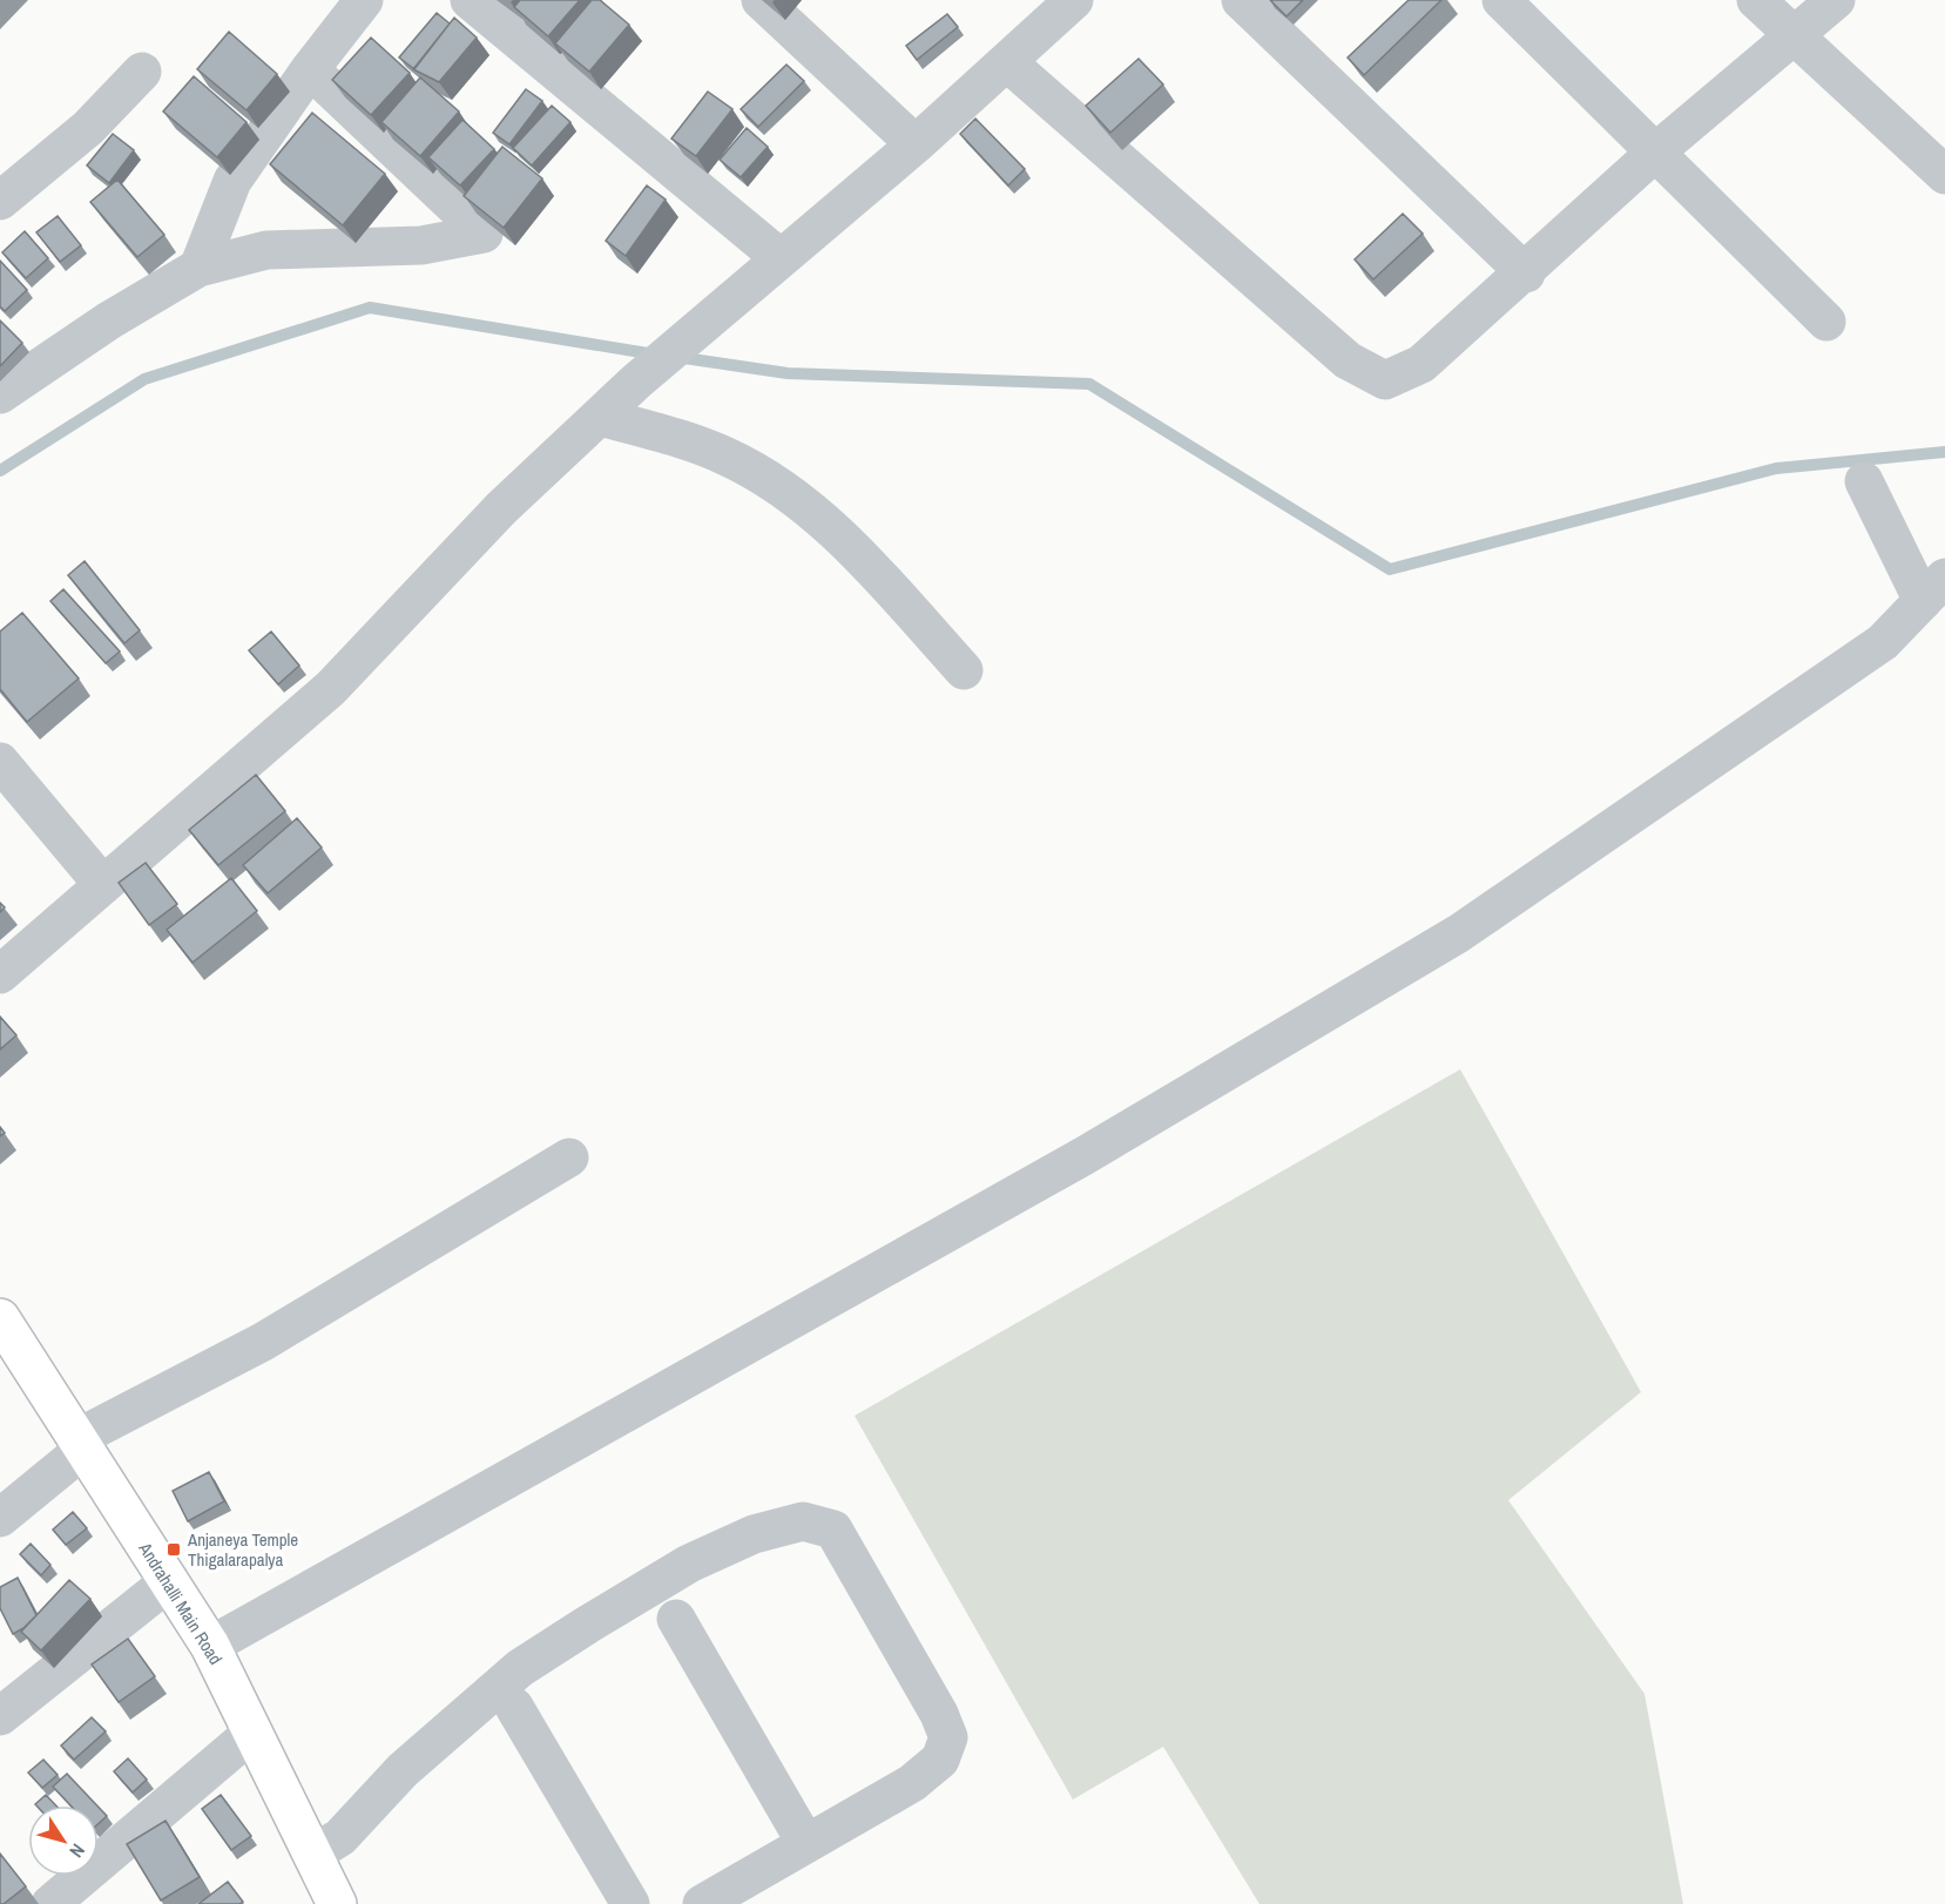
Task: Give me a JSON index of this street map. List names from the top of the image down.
{
  "streets": {
    "main road": ["Andrahalli Main Road"]
  },
  "places": {
    "transit": ["Anjaneya Temple Thigalarapalya"]
  },
  "north": "bottom right"
}
